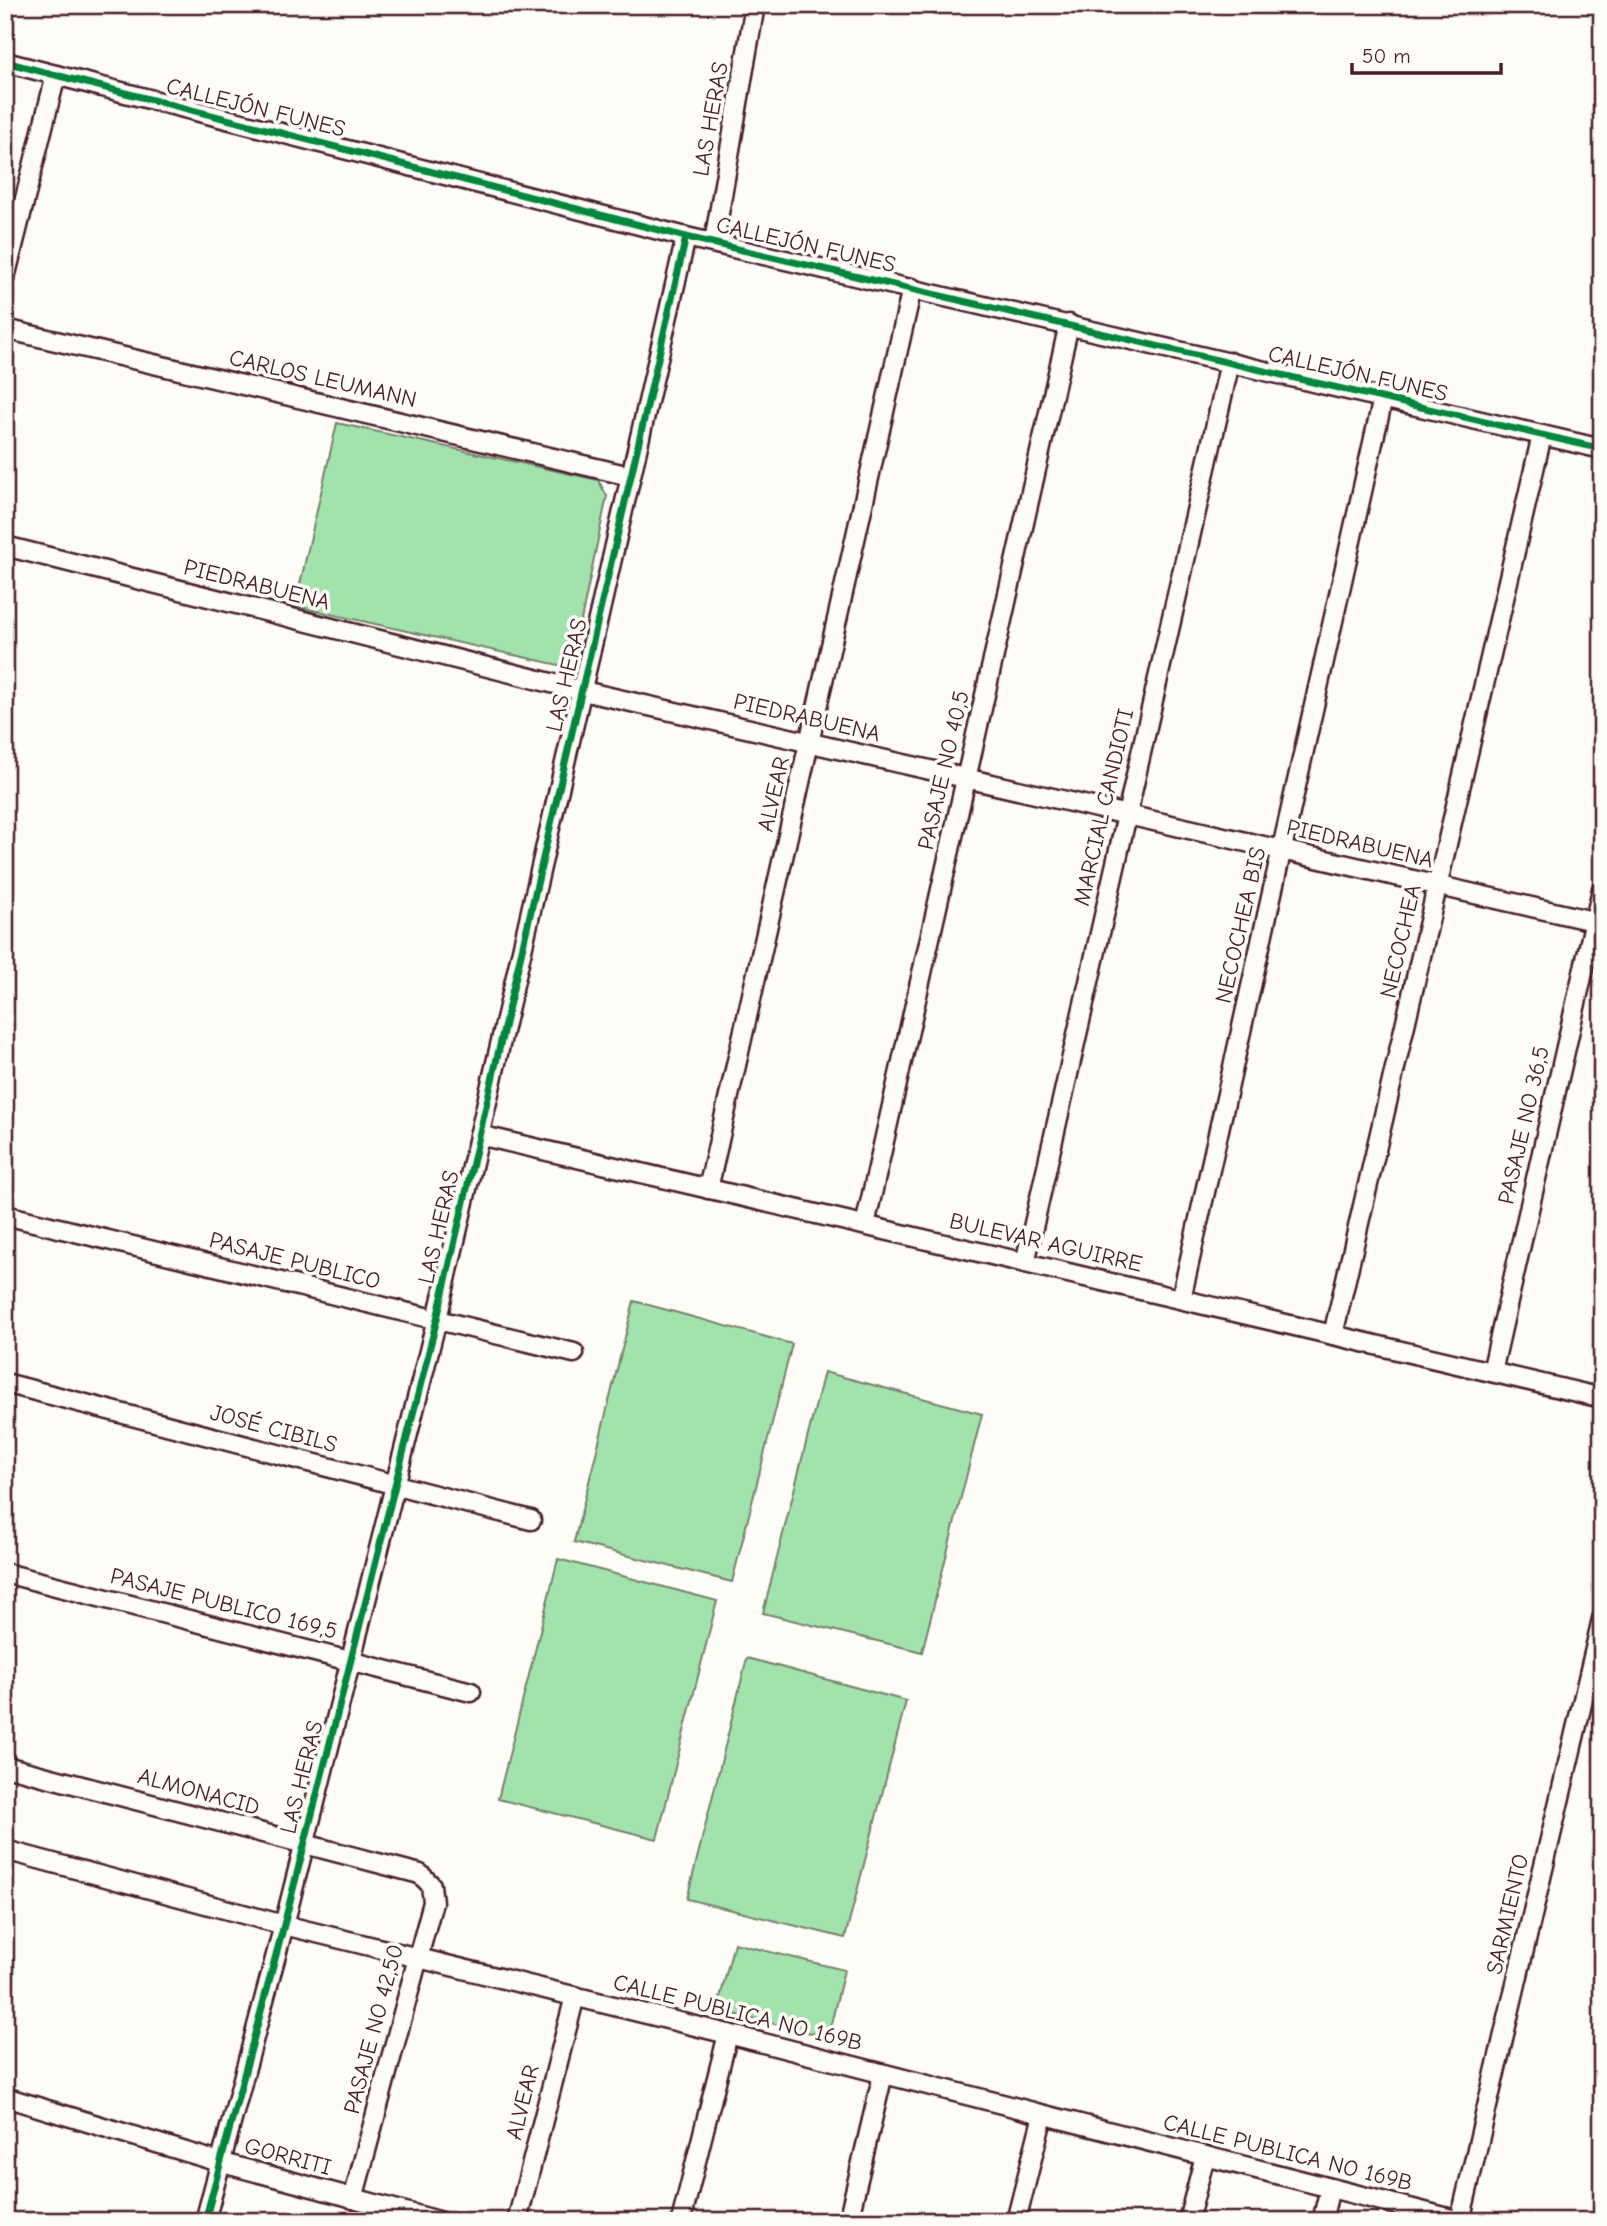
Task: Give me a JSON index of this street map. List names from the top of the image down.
{
  "streets": {
    "street": [
      "CALLEJÓN FUNES",
      "LAS HERAS",
      "CARLOS LEUMANN",
      "PIEDRABUENA",
      "PASAJE NO 40,5",
      "ALVEAR",
      "MARCIAL CANDIOTI",
      "NECOCHEA BIS",
      "NECOCHEA",
      "PASAJE NO 36,5",
      "BULEVAR AGUIRRE",
      "PASAJE PUBLICO",
      "JOSÉ CIBILS",
      "PASAJE PUBLICO 169,5",
      "ALMONACID",
      "SARMIENTO",
      "CALLE PUBLICA NO 169B",
      "PASAJE NO 42,50",
      "GORRITI"
    ]
  },
  "crossings": [
    ["CALLEJÓN FUNES", "LAS HERAS"],
    ["CALLEJÓN FUNES", "PASAJE NO 40,5"],
    ["CALLEJÓN FUNES", "ALVEAR"],
    ["CALLEJÓN FUNES", "MARCIAL CANDIOTI"],
    ["CALLEJÓN FUNES", "NECOCHEA BIS"],
    ["CALLEJÓN FUNES", "NECOCHEA"],
    ["LAS HERAS", "CARLOS LEUMANN"],
    ["LAS HERAS", "PIEDRABUENA"],
    ["LAS HERAS", "BULEVAR AGUIRRE"],
    ["LAS HERAS", "PASAJE PUBLICO"],
    ["LAS HERAS", "JOSÉ CIBILS"],
    ["LAS HERAS", "PASAJE PUBLICO 169,5"],
    ["LAS HERAS", "ALMONACID"],
    ["LAS HERAS", "CALLE PUBLICA NO 169B"],
    ["LAS HERAS", "GORRITI"],
    ["PIEDRABUENA", "PASAJE NO 40,5"],
    ["PIEDRABUENA", "ALVEAR"],
    ["PIEDRABUENA", "MARCIAL CANDIOTI"],
    ["PIEDRABUENA", "NECOCHEA BIS"],
    ["PIEDRABUENA", "NECOCHEA"],
    ["PIEDRABUENA", "PASAJE NO 36,5"],
    ["PASAJE NO 40,5", "BULEVAR AGUIRRE"],
    ["ALVEAR", "BULEVAR AGUIRRE"],
    ["ALVEAR", "CALLE PUBLICA NO 169B"],
    ["MARCIAL CANDIOTI", "BULEVAR AGUIRRE"],
    ["NECOCHEA BIS", "BULEVAR AGUIRRE"],
    ["NECOCHEA", "BULEVAR AGUIRRE"],
    ["PASAJE NO 36,5", "BULEVAR AGUIRRE"],
    ["ALMONACID", "PASAJE NO 42,50"],
    ["SARMIENTO", "CALLE PUBLICA NO 169B"],
    ["CALLE PUBLICA NO 169B", "PASAJE NO 42,50"],
    ["PASAJE NO 42,50", "GORRITI"]
  ],
  "scale_bar": "50 m"
}
